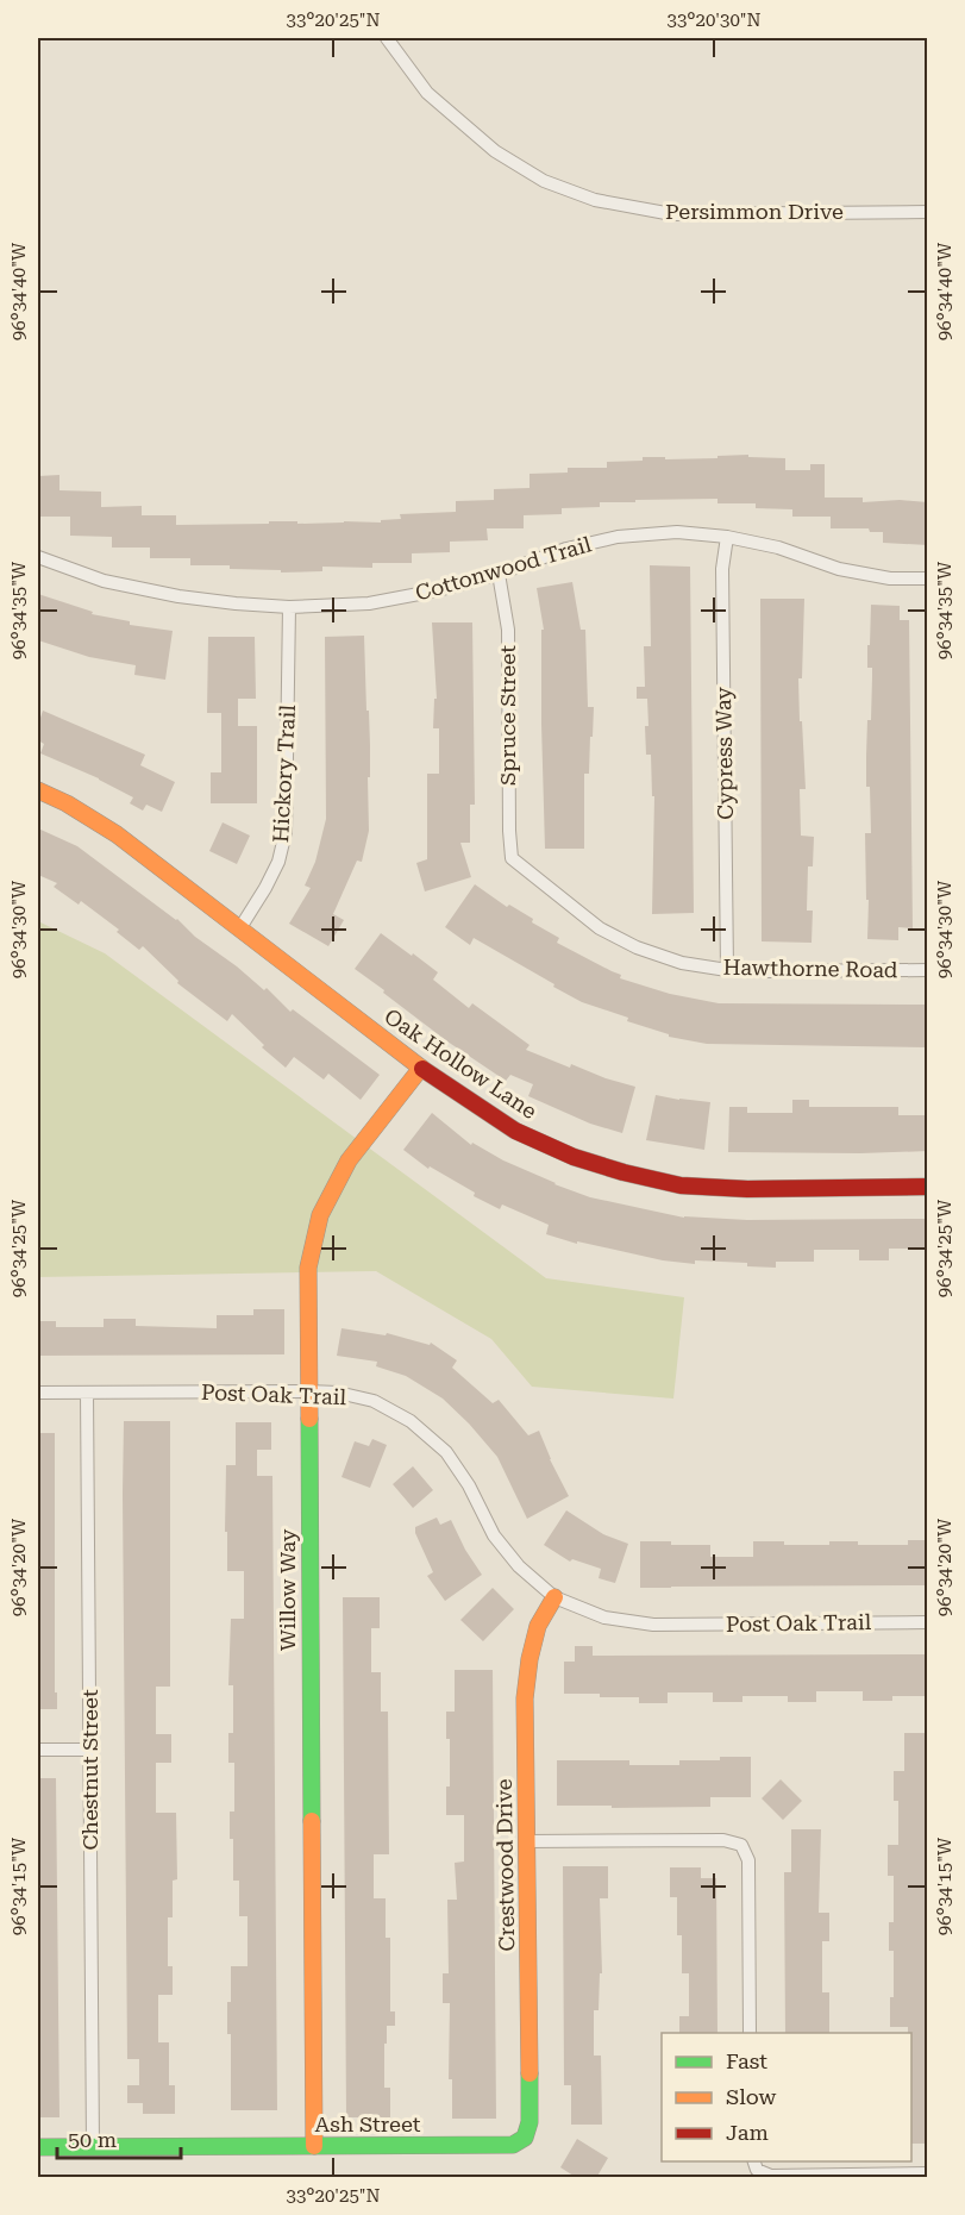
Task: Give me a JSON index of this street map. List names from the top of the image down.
{
  "streets": {
    "street": [
      "Persimmon Drive",
      "Cottonwood Trail",
      "Spruce Street",
      "Cypress Way",
      "Hickory Trail",
      "Hawthorne Road",
      "Oak Hollow Lane",
      "Post Oak Trail",
      "Willow Way",
      "Chestnut Street",
      "Crestwood Drive",
      "Ash Street"
    ]
  },
  "crossings": [
    ["Cottonwood Trail", "Spruce Street"],
    ["Cottonwood Trail", "Cypress Way"],
    ["Cottonwood Trail", "Hickory Trail"],
    ["Spruce Street", "Hawthorne Road"],
    ["Cypress Way", "Hawthorne Road"],
    ["Hickory Trail", "Oak Hollow Lane"],
    ["Oak Hollow Lane", "Willow Way"],
    ["Post Oak Trail", "Willow Way"],
    ["Post Oak Trail", "Chestnut Street"],
    ["Post Oak Trail", "Crestwood Drive"],
    ["Willow Way", "Ash Street"],
    ["Chestnut Street", "Ash Street"],
    ["Crestwood Drive", "Ash Street"]
  ],
  "legend": ["Fast", "Slow", "Jam"],
  "scale_bar": "50 m",
  "coordinates": [
    "33°20'25\"N",
    "33°20'30\"N",
    "96°34'40\"W",
    "96°34'35\"W",
    "96°34'30\"W",
    "96°34'25\"W",
    "96°34'20\"W",
    "96°34'15\"W"
  ]
}
